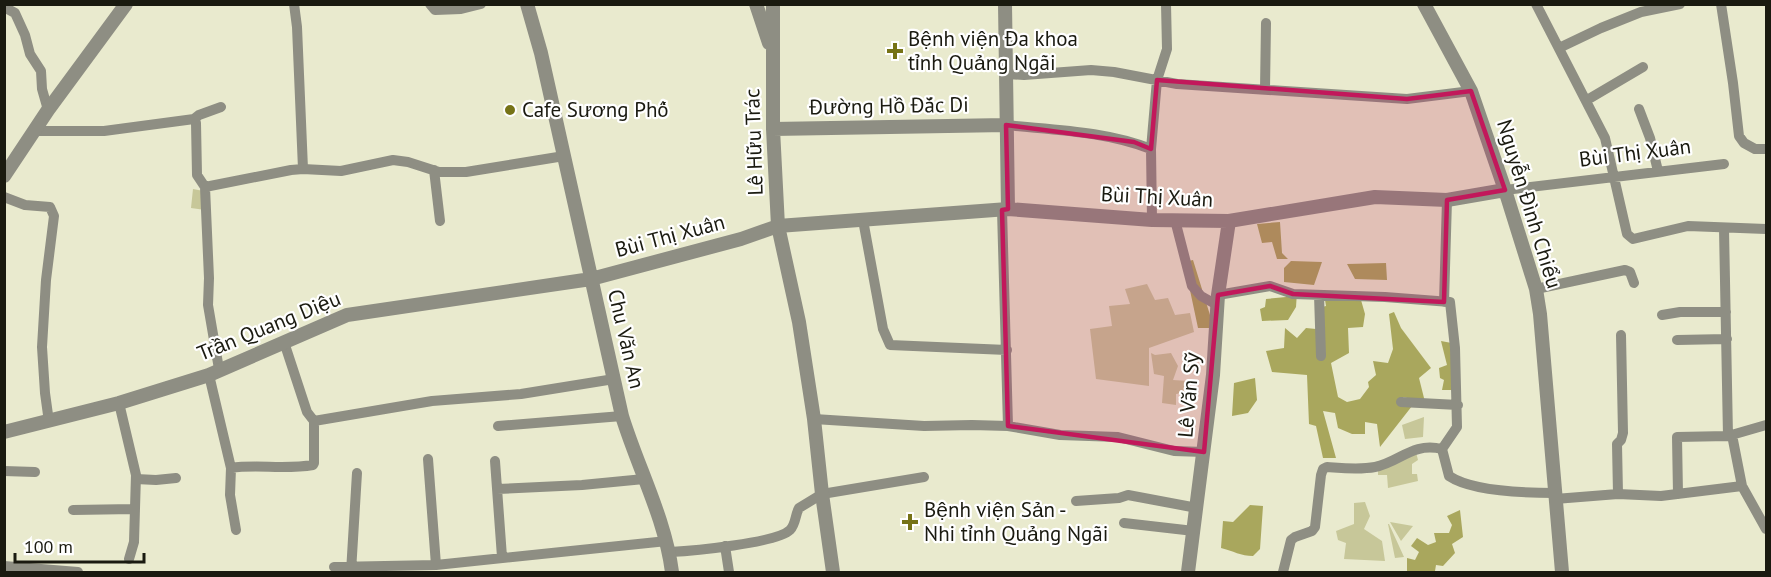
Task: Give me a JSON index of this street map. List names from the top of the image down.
{
  "streets": {
    "street": [
      "Đường Hồ Đắc Di",
      "Lê Hữu Trác",
      "Bùi Thị Xuân",
      "Nguyễn Đình Chiểu",
      "Trần Quang Diệu",
      "Chu Văn An",
      "Lê Văn Sỹ"
    ]
  },
  "crossings": [
    ["Đường Hồ Đắc Di", "Lê Hữu Trác"],
    ["Lê Hữu Trác", "Bùi Thị Xuân"],
    ["Bùi Thị Xuân", "Nguyễn Đình Chiểu"],
    ["Bùi Thị Xuân", "Trần Quang Diệu"],
    ["Bùi Thị Xuân", "Chu Văn An"],
    ["Bùi Thị Xuân", "Lê Văn Sỹ"],
    ["Trần Quang Diệu", "Chu Văn An"]
  ],
  "places": {
    "health": ["Bệnh viện Đa khoa tỉnh Quảng Ngãi", "Bệnh viện Sản - Nhi tỉnh Quảng Ngãi"],
    "other": ["Cafe Sương Phố"]
  },
  "scale_bar": "100 m"
}
